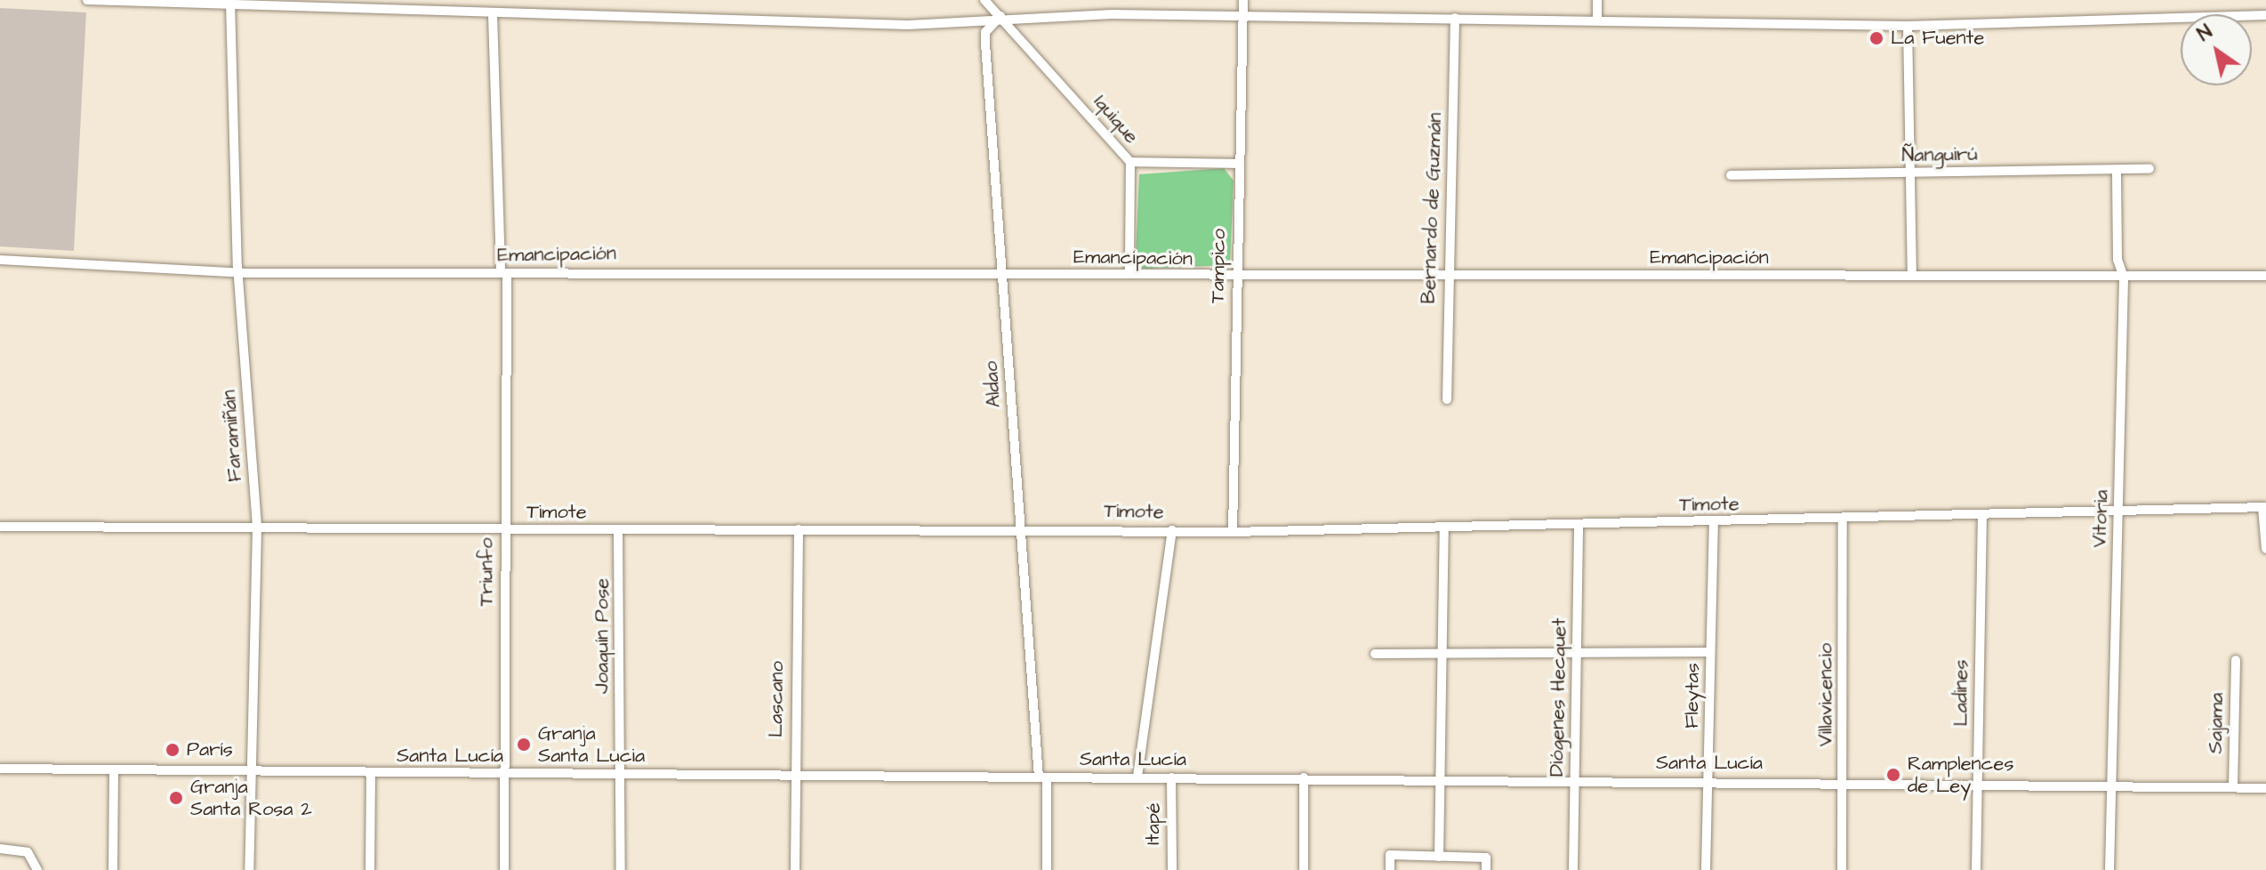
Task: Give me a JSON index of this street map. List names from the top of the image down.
{
  "streets": {
    "street": [
      "Iquique",
      "Ñanguirú",
      "Bernardo de Guzmán",
      "Emancipación",
      "Tampico",
      "Aldao",
      "Faramiñán",
      "Timote",
      "Vitoria",
      "Triunfo",
      "Joaquín Pose",
      "Ladines",
      "Villavicencio",
      "Fleytas",
      "Diógenes Hecquet",
      "Lascano",
      "Sajama",
      "Santa Lucía",
      "Itapé"
    ]
  },
  "crossings": [
    ["Iquique", "Emancipación"],
    ["Iquique", "Aldao"],
    ["Ñanguirú", "Vitoria"],
    ["Bernardo de Guzmán", "Emancipación"],
    ["Emancipación", "Tampico"],
    ["Emancipación", "Aldao"],
    ["Emancipación", "Faramiñán"],
    ["Emancipación", "Vitoria"],
    ["Emancipación", "Triunfo"],
    ["Tampico", "Timote"],
    ["Aldao", "Timote"],
    ["Aldao", "Santa Lucía"],
    ["Faramiñán", "Timote"],
    ["Faramiñán", "Santa Lucía"],
    ["Timote", "Vitoria"],
    ["Timote", "Triunfo"],
    ["Timote", "Joaquín Pose"],
    ["Timote", "Ladines"],
    ["Timote", "Villavicencio"],
    ["Timote", "Fleytas"],
    ["Timote", "Diógenes Hecquet"],
    ["Timote", "Lascano"],
    ["Vitoria", "Santa Lucía"],
    ["Triunfo", "Santa Lucía"],
    ["Joaquín Pose", "Santa Lucía"],
    ["Ladines", "Santa Lucía"],
    ["Villavicencio", "Santa Lucía"],
    ["Fleytas", "Santa Lucía"],
    ["Diógenes Hecquet", "Santa Lucía"],
    ["Lascano", "Santa Lucía"],
    ["Sajama", "Santa Lucía"],
    ["Santa Lucía", "Itapé"]
  ],
  "places": [
    "La Fuente",
    "Granja Santa Lucia",
    "París",
    "Ramplences de Ley",
    "Granja Santa Rosa 2"
  ],
  "north": "top left"
}
